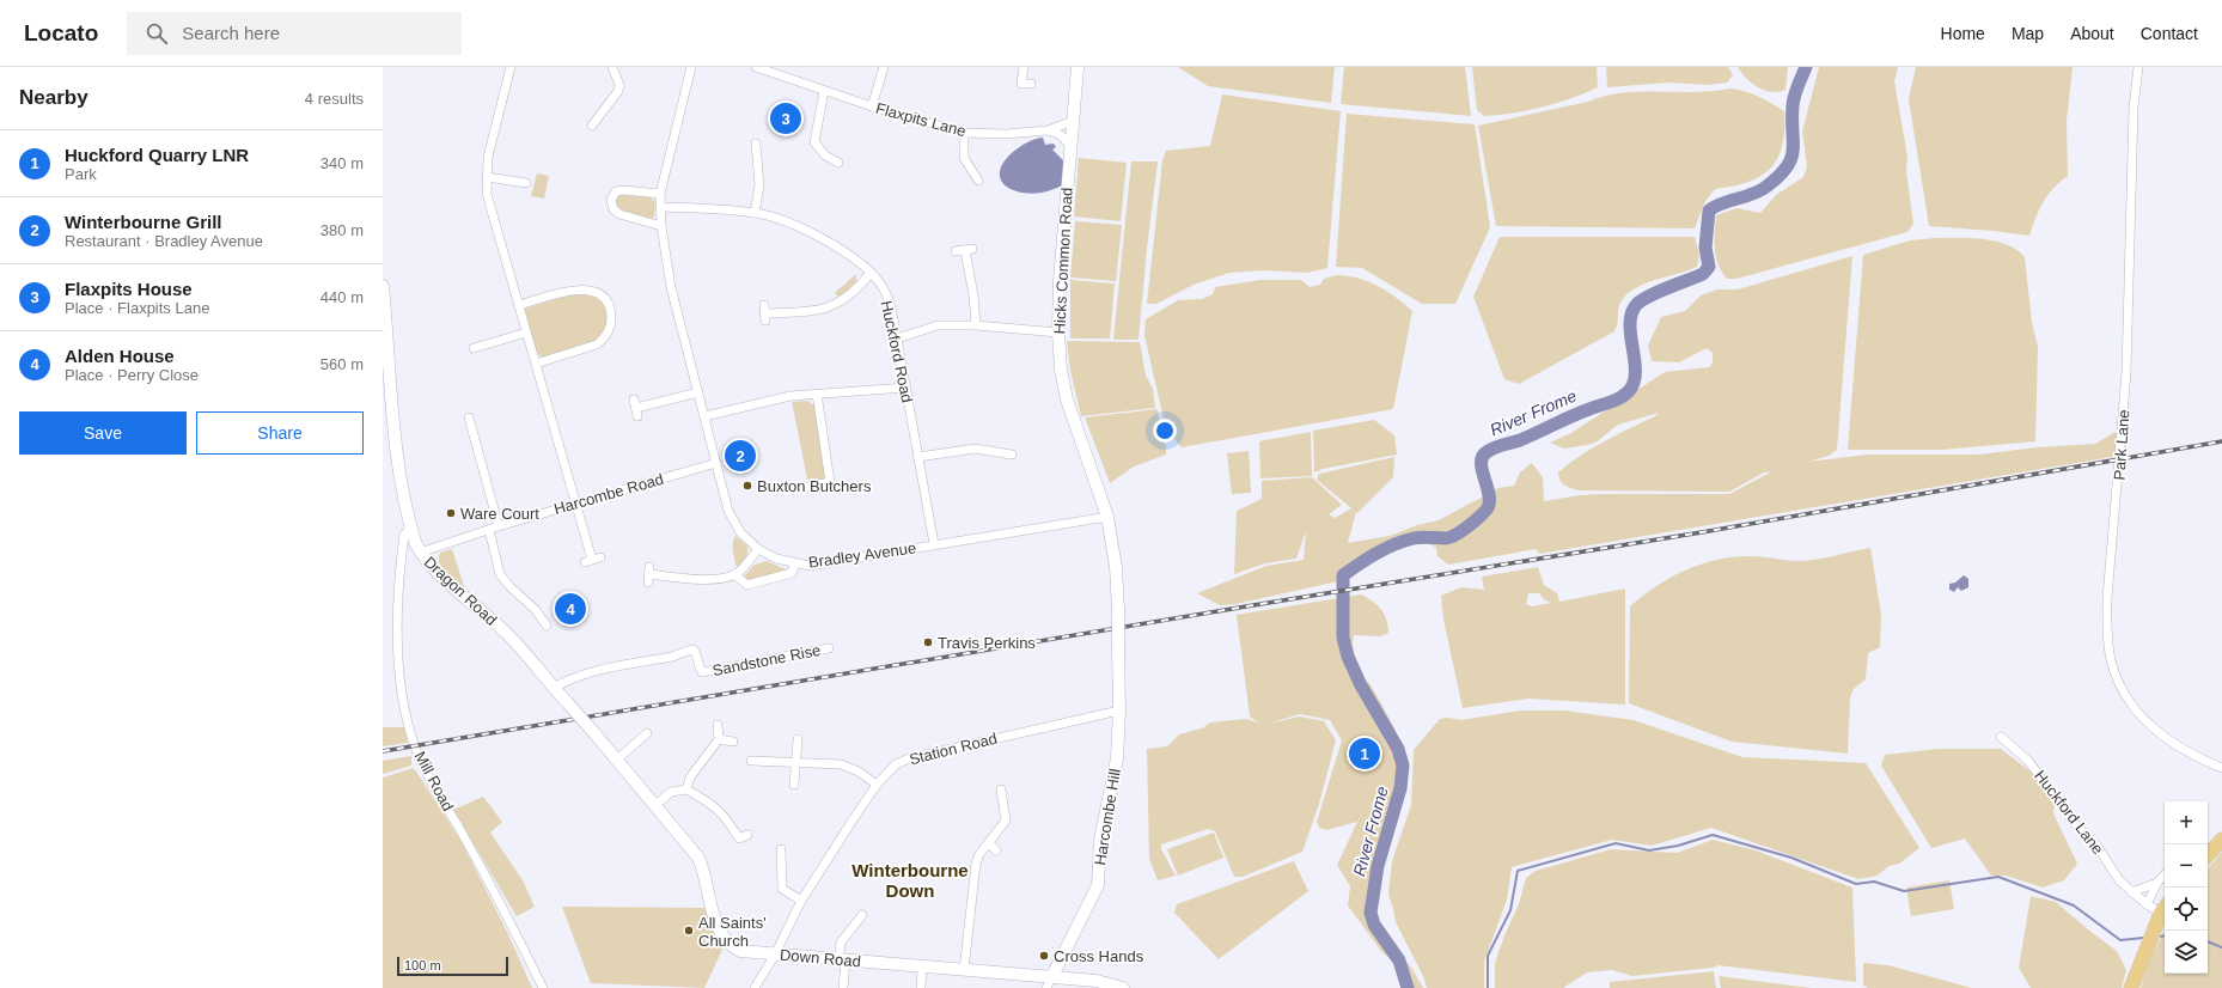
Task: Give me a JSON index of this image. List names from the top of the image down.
{
  "streets": {
    "street": [
      "Flaxpits Lane",
      "Hicks Common Road",
      "Huckford Road",
      "Park Lane",
      "Harcombe Road",
      "Bradley Avenue",
      "Dragon Road",
      "Sandstone Rise",
      "Station Road",
      "Mill Road",
      "Huckford Lane",
      "Harcombe Hill",
      "Down Road"
    ]
  },
  "crossings": [
    ["Flaxpits Lane", "Hicks Common Road"],
    ["Hicks Common Road", "Bradley Avenue"],
    ["Hicks Common Road", "Harcombe Hill"],
    ["Huckford Road", "Bradley Avenue"],
    ["Harcombe Road", "Bradley Avenue"],
    ["Harcombe Road", "Dragon Road"],
    ["Dragon Road", "Sandstone Rise"],
    ["Dragon Road", "Mill Road"],
    ["Dragon Road", "Down Road"],
    ["Station Road", "Harcombe Hill"],
    ["Station Road", "Down Road"],
    ["Harcombe Hill", "Down Road"]
  ],
  "districts": ["Winterbourne Down"],
  "water": ["River Frome"],
  "places": [
    "Buxton Butchers",
    "Ware Court",
    "Travis Perkins",
    "All Saints' Church",
    "Cross Hands"
  ],
  "scale_bar": "100 m",
  "page": {
    "header": "Locato",
    "search": "Search here",
    "nav": [
      "Home",
      "Map",
      "About",
      "Contact"
    ],
    "heading": ["Nearby", "4 results"],
    "pins": [
      "3",
      "2",
      "4",
      "1"
    ],
    "list": [
      {
        "mark": "1",
        "name": "Huckford Quarry LNR",
        "note": "Park",
        "value": "340 m"
      },
      {
        "mark": "2",
        "name": "Winterbourne Grill",
        "note": "Restaurant · Bradley Avenue",
        "value": "380 m"
      },
      {
        "mark": "3",
        "name": "Flaxpits House",
        "note": "Place · Flaxpits Lane",
        "value": "440 m"
      },
      {
        "mark": "4",
        "name": "Alden House",
        "note": "Place · Perry Close",
        "value": "560 m"
      }
    ],
    "buttons": ["Save", "Share"],
    "map_buttons": ["+", "−"],
    "scale": "100 m"
  }
}
